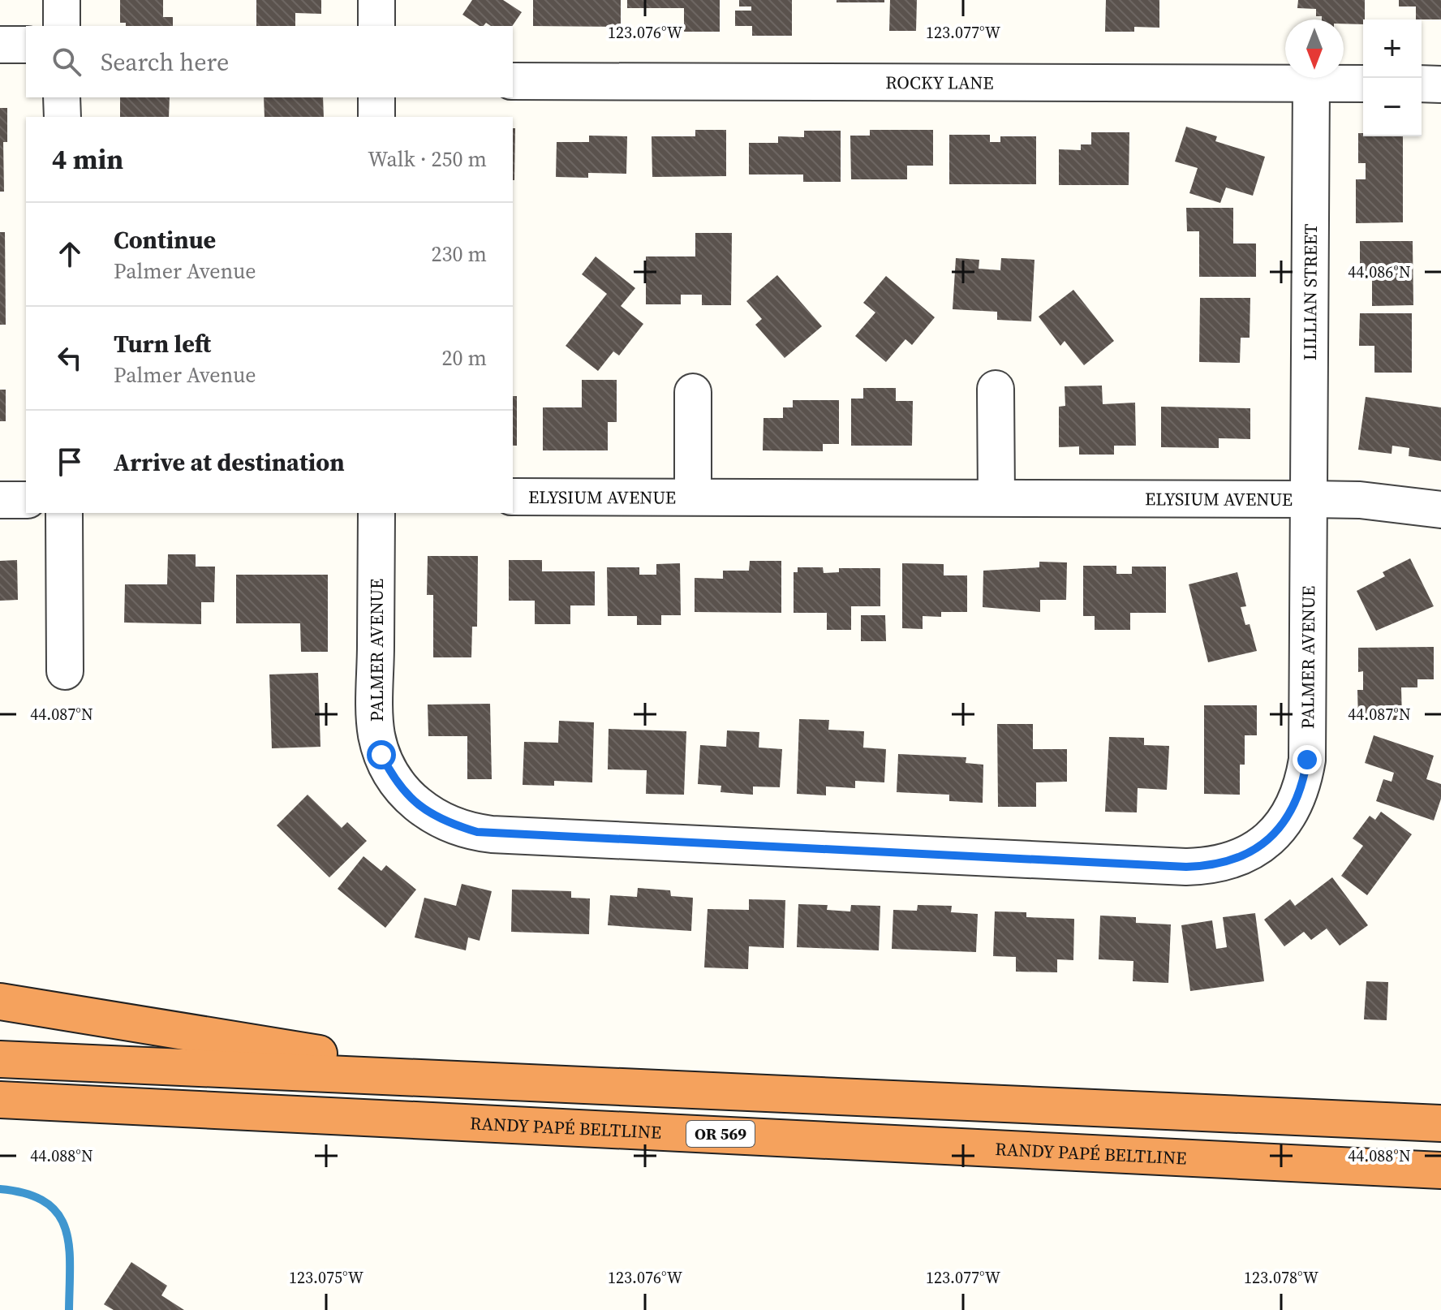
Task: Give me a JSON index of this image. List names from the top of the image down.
{
  "streets": {
    "highway": ["RANDY PAPÉ BELTLINE", "OR 569"],
    "street": [
      "ROCKY LANE",
      "LILLIAN STREET",
      "ELYSIUM AVENUE",
      "PALMER AVENUE"
    ]
  },
  "crossings": [
    ["ROCKY LANE", "LILLIAN STREET"],
    ["LILLIAN STREET", "ELYSIUM AVENUE"],
    ["LILLIAN STREET", "PALMER AVENUE"],
    ["ELYSIUM AVENUE", "PALMER AVENUE"]
  ],
  "north": "bottom",
  "page": {
    "map_buttons": ["+", "−"],
    "search": "Search here",
    "heading": ["4 min", "Walk · 250 m"],
    "list": [
      ["Continue", "Palmer Avenue", "230 m"],
      ["Turn left", "Palmer Avenue", "20 m"],
      "Arrive at destination"
    ]
  },
  "coordinates": [
    "123.076°W",
    "123.077°W",
    "44.086°N",
    "44.087°N",
    "44.088°N",
    "123.075°W",
    "123.078°W"
  ]
}
